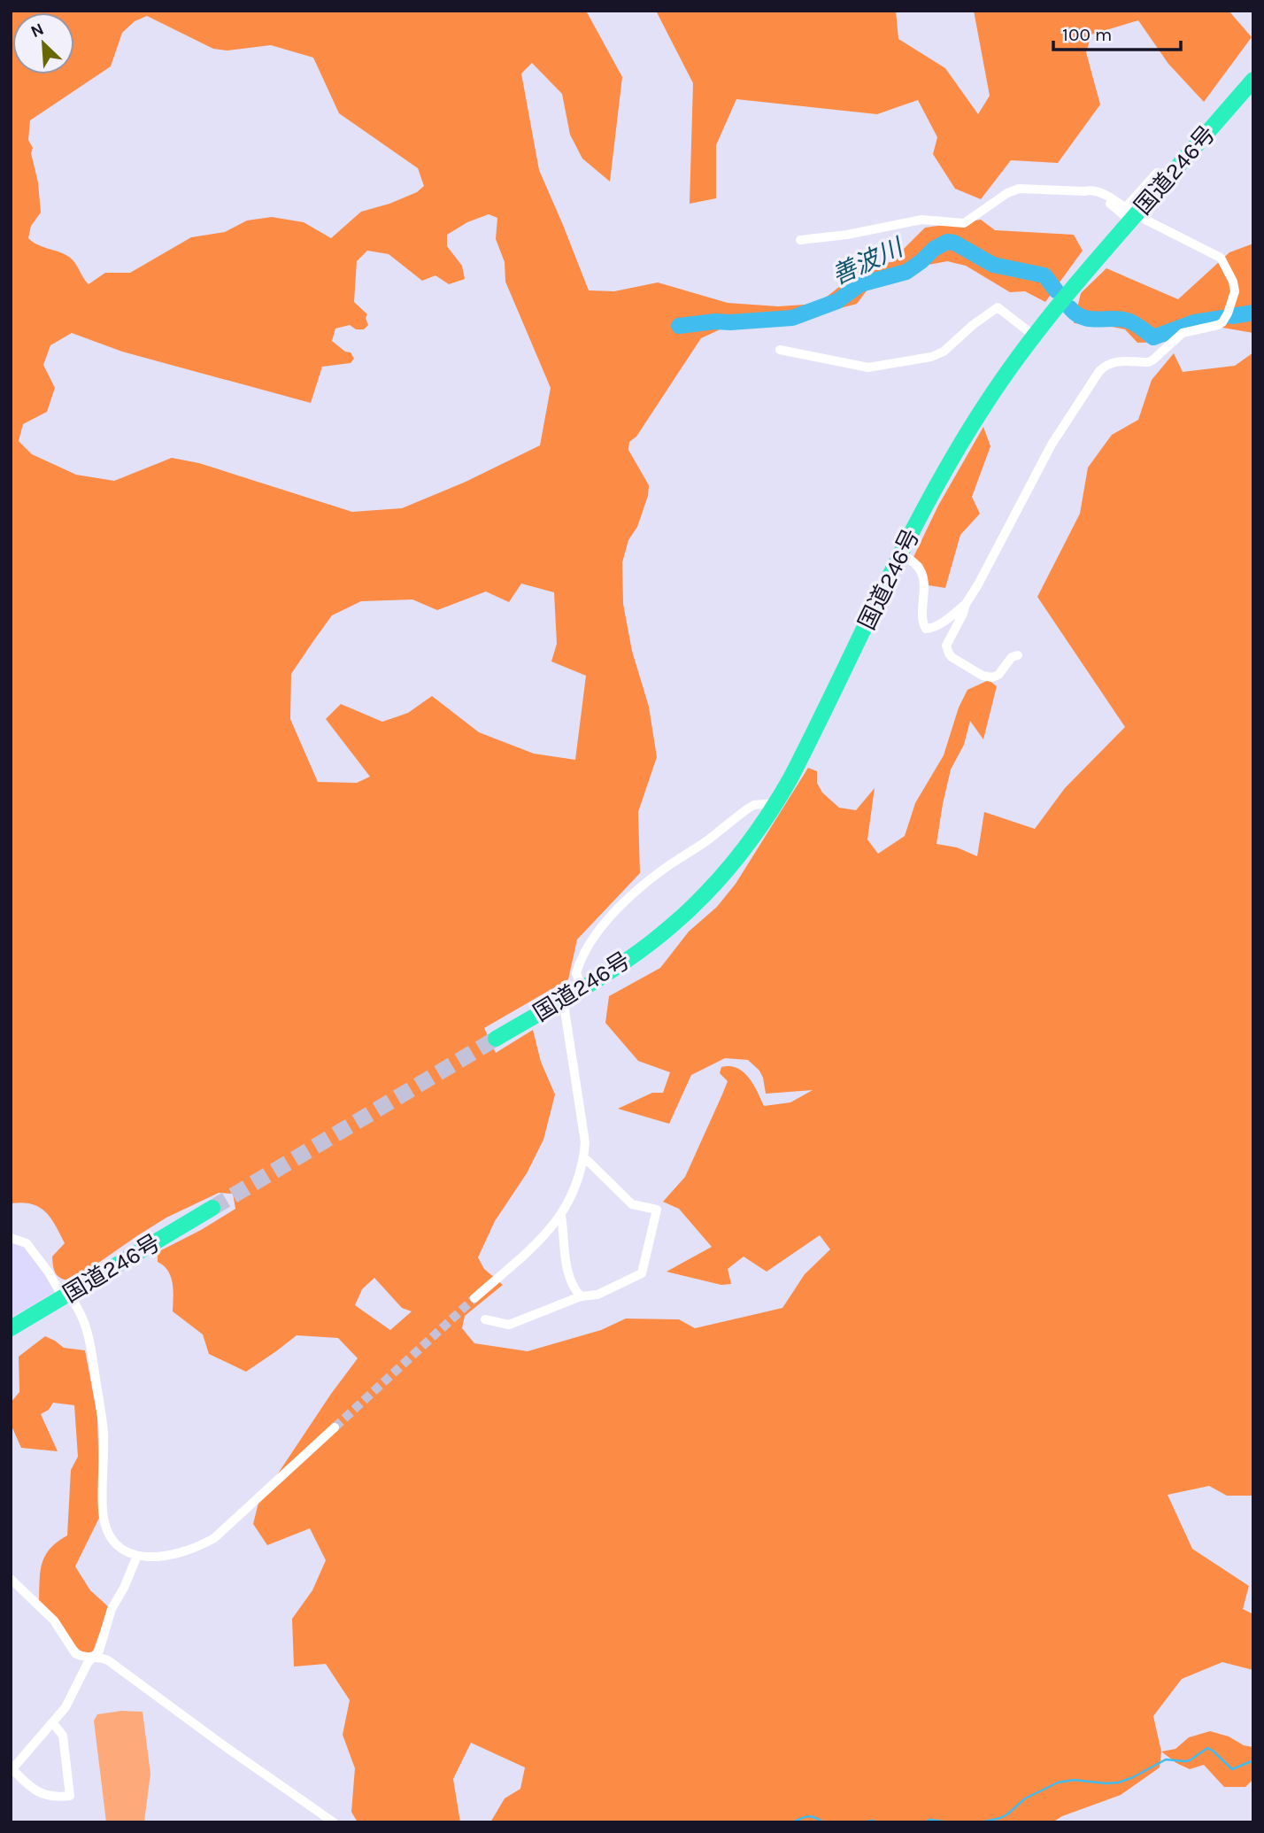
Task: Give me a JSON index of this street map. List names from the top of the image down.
{
  "streets": {
    "highway": ["国道246号"]
  },
  "water": ["善波川"],
  "scale_bar": "100 m",
  "north": "top left"
}
